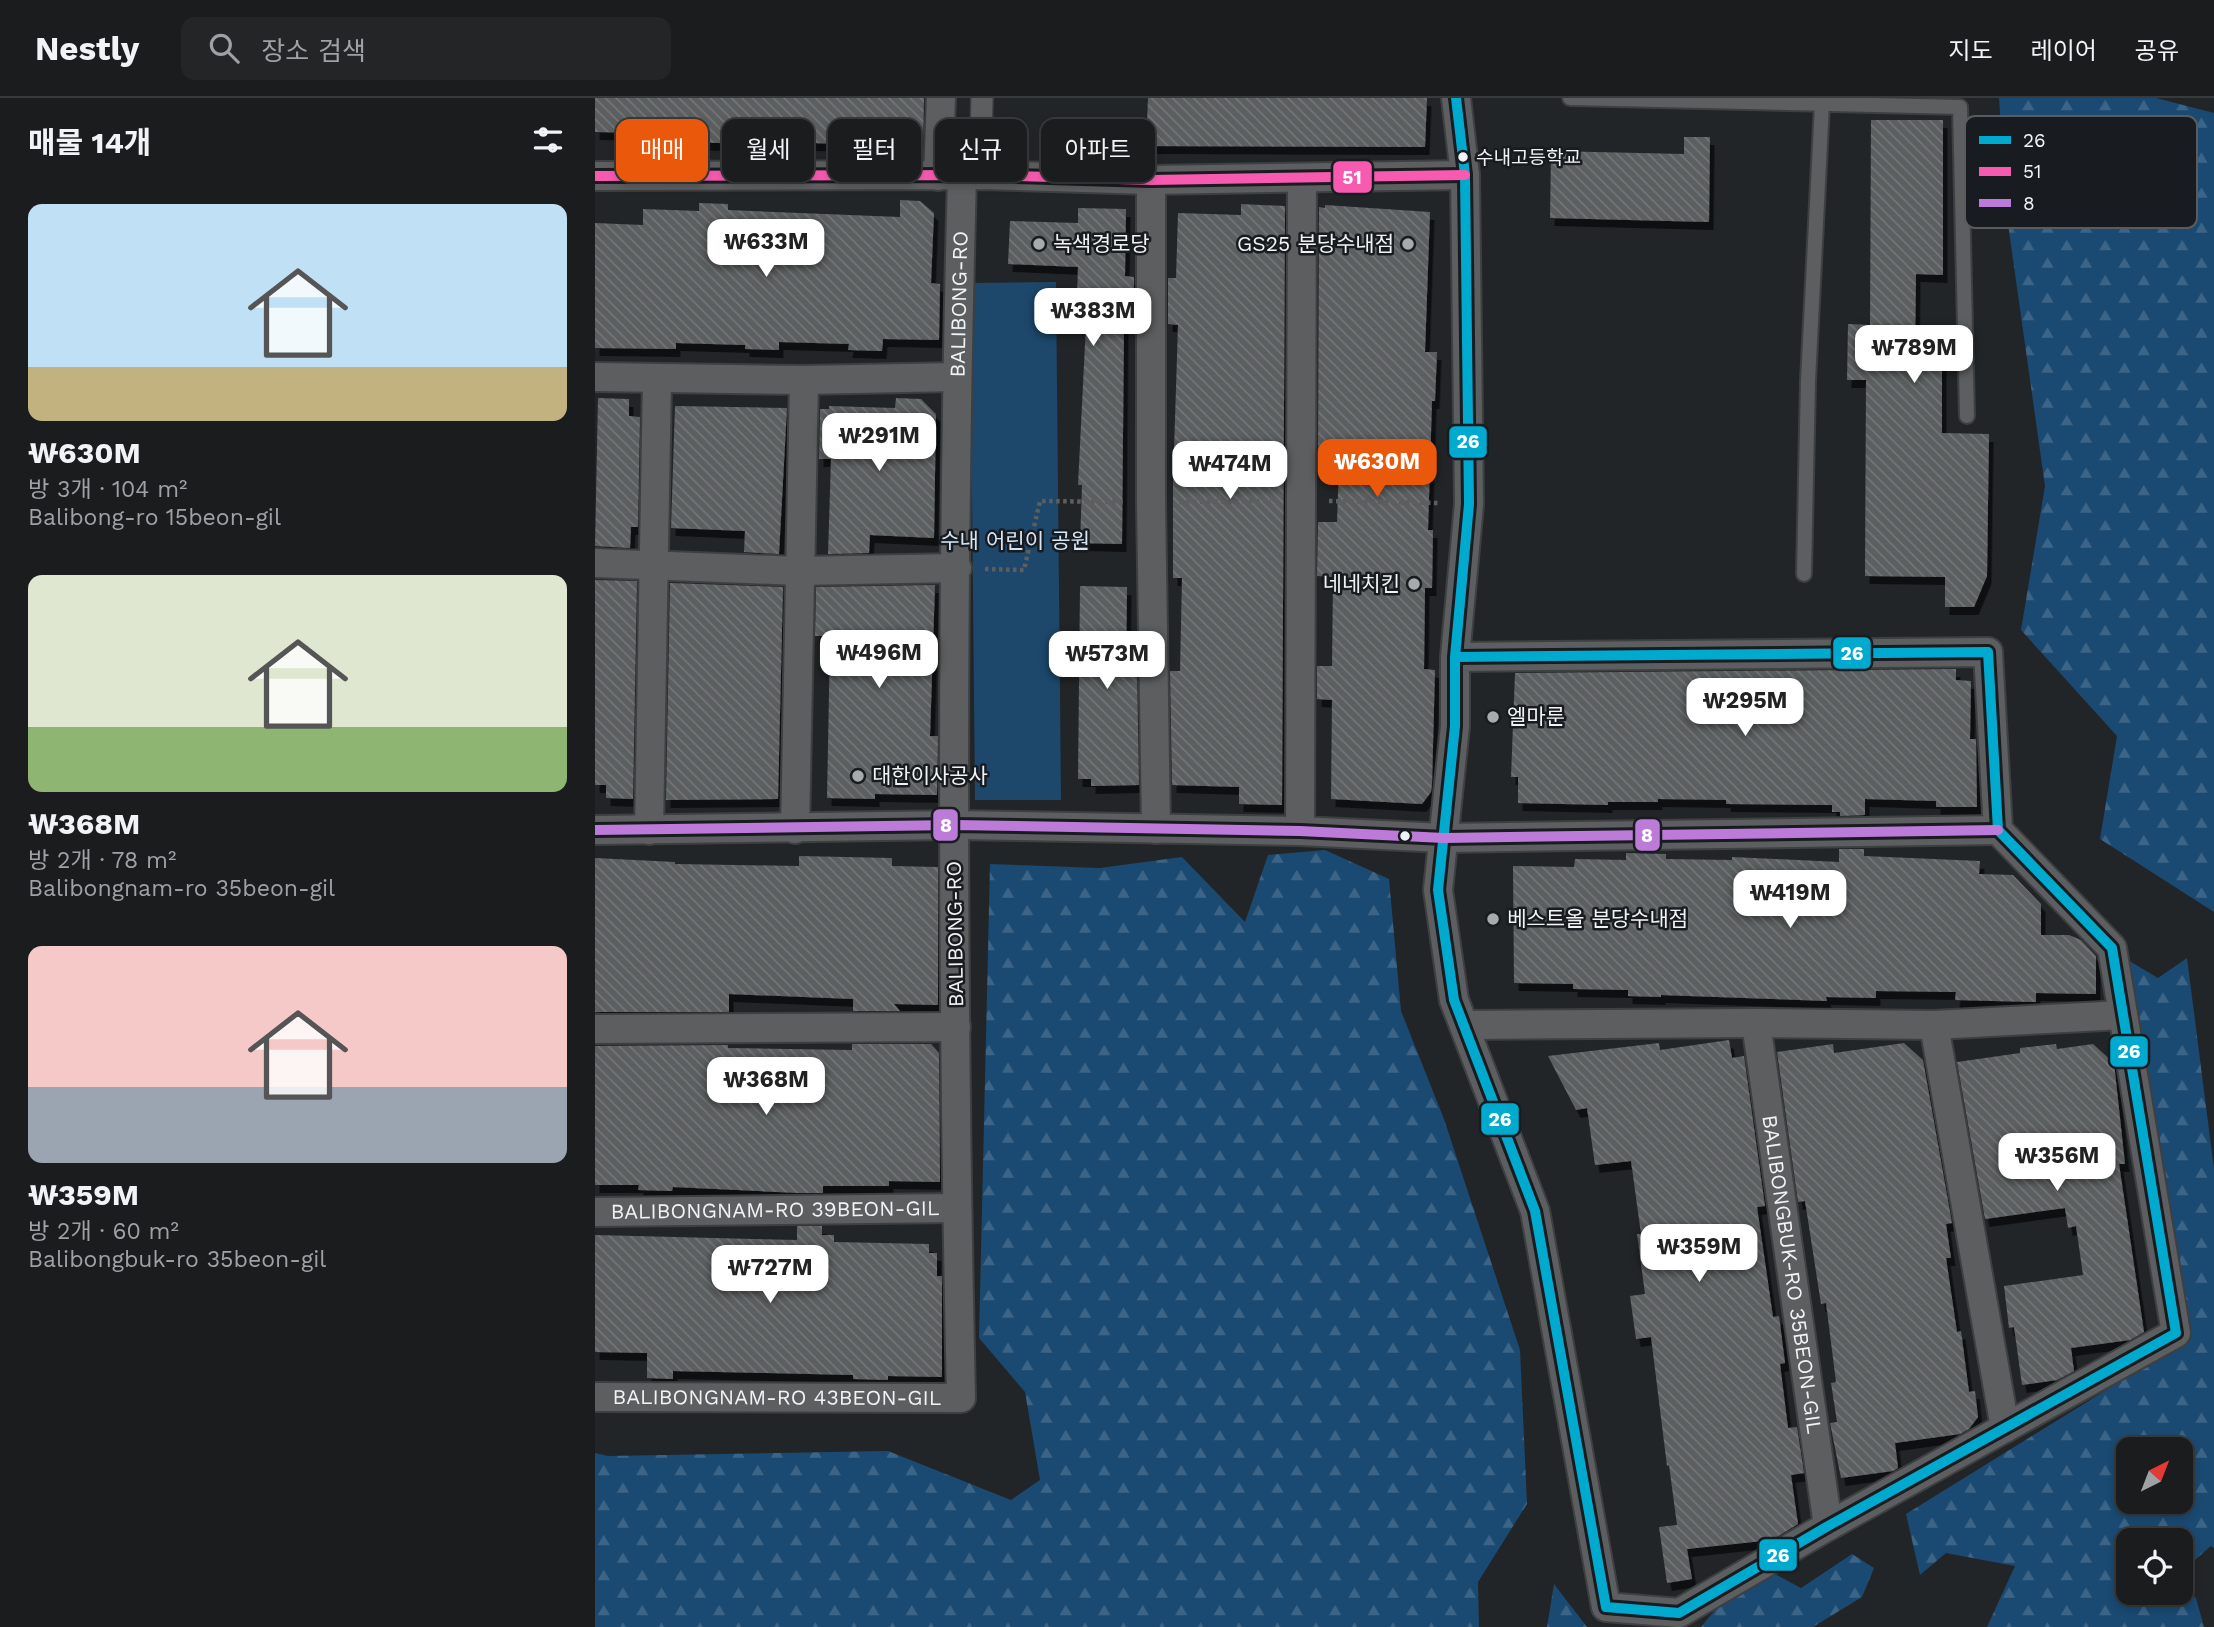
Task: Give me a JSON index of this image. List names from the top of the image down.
{
  "streets": {
    "street": [
      "BALIBONG-RO",
      "BALIBONGNAM-RO 39BEON-GIL",
      "BALIBONGBUK-RO 35BEON-GIL",
      "BALIBONGNAM-RO 43BEON-GIL"
    ]
  },
  "crossings": [
    ["BALIBONG-RO", "BALIBONGNAM-RO 39BEON-GIL"],
    ["BALIBONG-RO", "BALIBONGNAM-RO 43BEON-GIL"]
  ],
  "parks": ["수내 어린이 공원"],
  "places": [
    "수내고등학교",
    "녹색경로당",
    "GS25 분당수내점",
    "네네치킨",
    "엘마룬",
    "대한이사공사",
    "베스트올 분당수내점"
  ],
  "lines": ["transit line 26", "transit line 51", "transit line 8"],
  "legend": ["26", "51", "8"],
  "north": "top right",
  "page": {
    "header": "Nestly",
    "search": "장소 검색",
    "nav": ["지도", "레이어", "공유"],
    "heading": "매물 14개",
    "chip": [
      "매매",
      "월세",
      "필터",
      "신규",
      "아파트"
    ],
    "list": [
      {
        "name": "₩630M",
        "note": "방 3개 · 104 m² · Balibong-ro 15beon-gil"
      },
      {
        "name": "₩368M",
        "note": "방 2개 · 78 m² · Balibongnam-ro 35beon-gil"
      },
      {
        "name": "₩359M",
        "note": "방 2개 · 60 m² · Balibongbuk-ro 35beon-gil"
      }
    ],
    "price": [
      "₩633M",
      "₩383M",
      "₩789M",
      "₩291M",
      "₩630M",
      "₩474M",
      "₩496M",
      "₩573M",
      "₩295M",
      "₩419M",
      "₩368M",
      "₩356M",
      "₩359M",
      "₩727M"
    ]
  }
}
